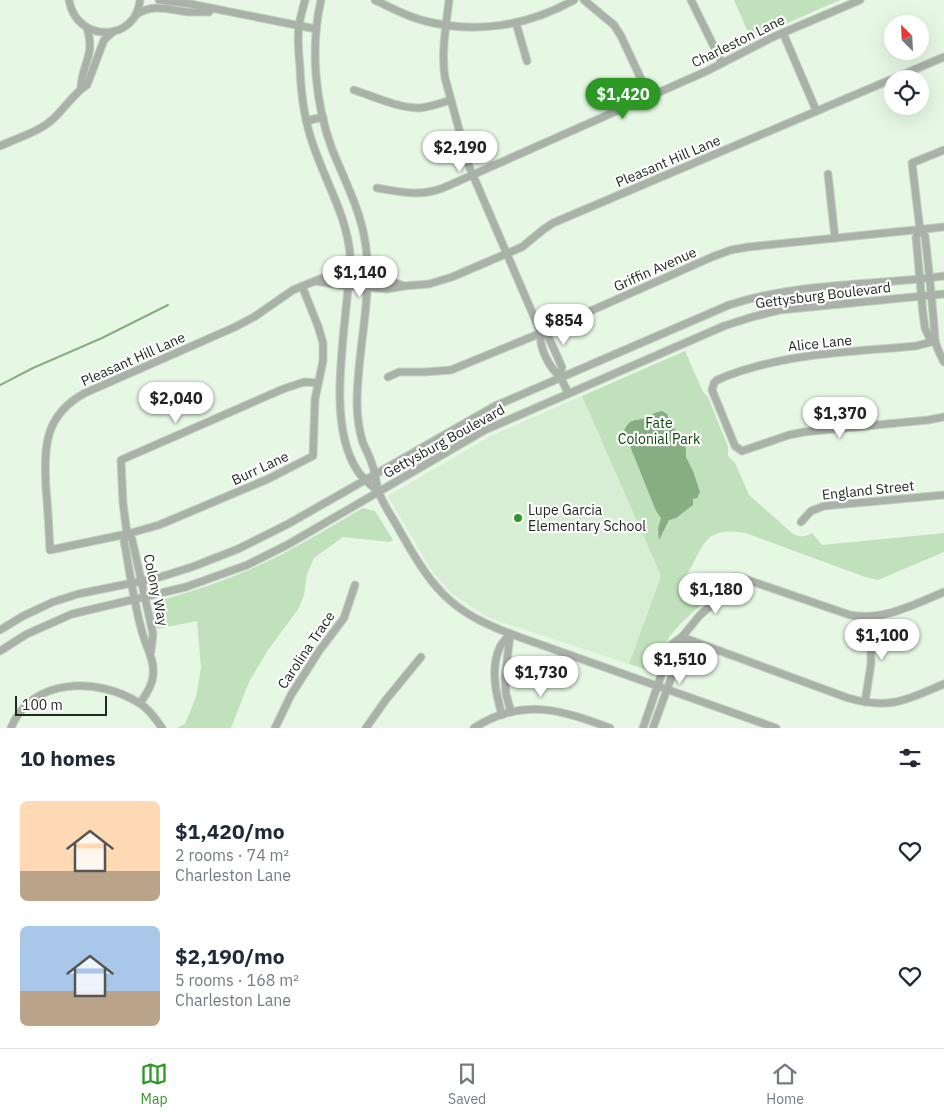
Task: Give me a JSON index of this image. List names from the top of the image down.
{
  "streets": {
    "street": [
      "Charleston Lane",
      "Pleasant Hill Lane",
      "Griffin Avenue",
      "Gettysburg Boulevard",
      "Alice Lane",
      "Burr Lane",
      "England Street",
      "Colony Way",
      "Carolina Trace"
    ]
  },
  "crossings": [
    ["Pleasant Hill Lane", "Burr Lane"],
    ["Gettysburg Boulevard", "Colony Way"],
    ["Burr Lane", "Colony Way"]
  ],
  "parks": ["Fate Colonial Park"],
  "places": ["Lupe Garcia Elementary School"],
  "scale_bar": "100 m",
  "north": "top left",
  "page": {
    "price": [
      "$1,420",
      "$2,190",
      "$1,140",
      "$854",
      "$2,040",
      "$1,370",
      "$1,180",
      "$1,100",
      "$1,510",
      "$1,730"
    ],
    "scale": "100 m",
    "heading": "10 homes",
    "list": [
      {
        "name": "$1,420/mo",
        "note": "2 rooms · 74 m² · Charleston Lane"
      },
      {
        "name": "$2,190/mo",
        "note": "5 rooms · 168 m² · Charleston Lane"
      }
    ],
    "tabs": ["Map", "Saved", "Home"]
  }
}
